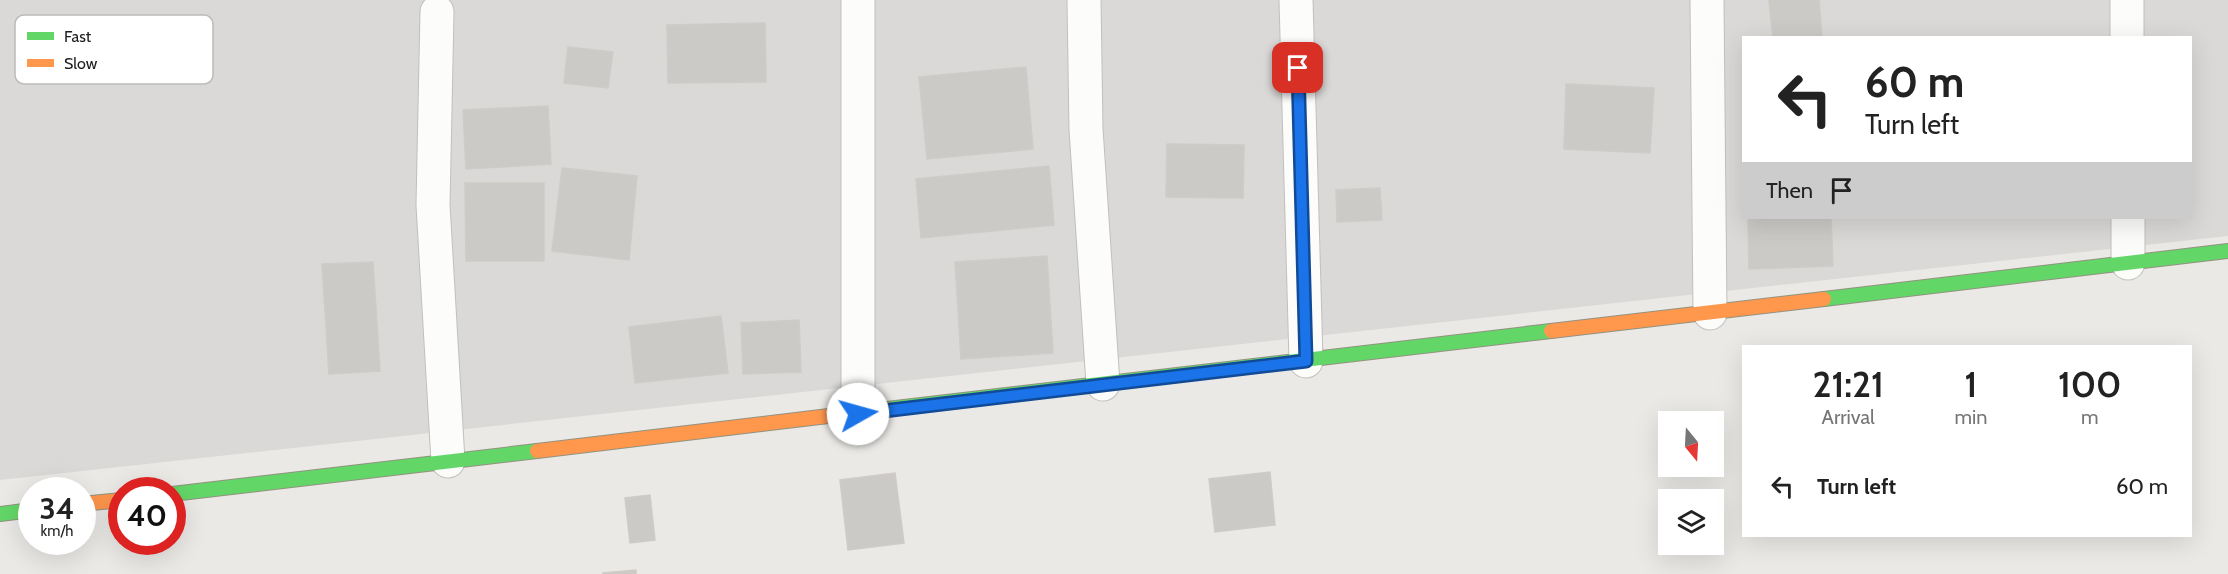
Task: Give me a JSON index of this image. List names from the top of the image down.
{
  "legend": ["Fast", "Slow"],
  "north": "bottom",
  "page": {
    "turn": ["60 m", "Turn left"],
    "then": "Then",
    "eta": [
      "21:21",
      "Arrival",
      "1",
      "min",
      "100",
      "m"
    ],
    "list": [
      {
        "name": "Turn left",
        "value": "60 m"
      }
    ],
    "speed": "34 km/h",
    "limit": "40"
  }
}
